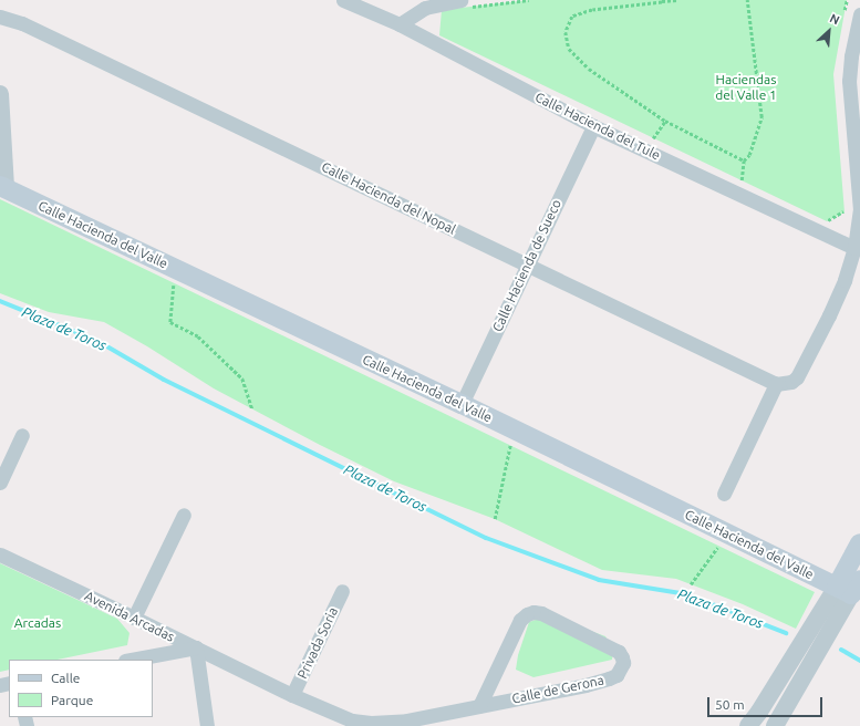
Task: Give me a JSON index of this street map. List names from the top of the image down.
{
  "streets": {
    "main road": ["Calle Hacienda del Valle"],
    "street": [
      "Calle Hacienda del Tule",
      "Calle Hacienda del Nopal",
      "Calle Hacienda de Sueco",
      "Avenida Arcadas",
      "Privada Soria",
      "Calle de Gerona"
    ]
  },
  "crossings": [
    ["Calle Hacienda del Tule", "Calle Hacienda de Sueco"],
    ["Calle Hacienda del Nopal", "Calle Hacienda de Sueco"],
    ["Calle Hacienda del Valle", "Calle Hacienda de Sueco"],
    ["Avenida Arcadas", "Calle de Gerona"],
    ["Privada Soria", "Calle de Gerona"]
  ],
  "water": ["Plaza de Toros"],
  "parks": ["Haciendas del Valle 1", "Arcadas"],
  "legend": ["Calle", "Parque"],
  "scale_bar": "50 m",
  "north": "top right"
}
